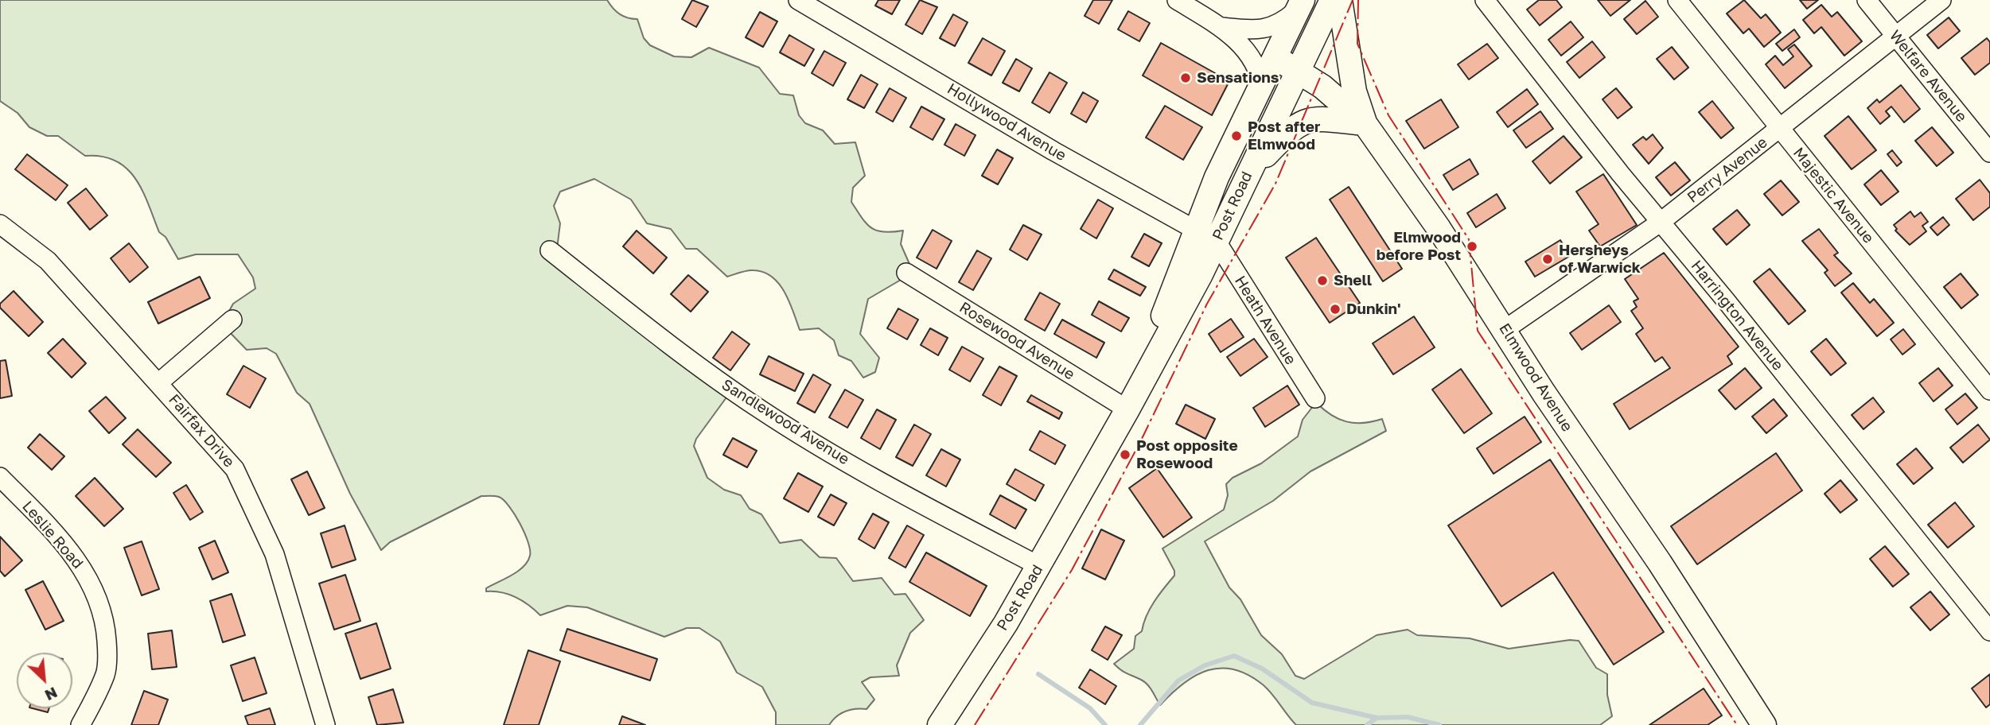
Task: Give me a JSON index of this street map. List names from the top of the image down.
{
  "streets": {
    "main road": ["Post Road", "Elmwood Avenue"],
    "street": [
      "Welfare Avenue",
      "Hollywood Avenue",
      "Perry Avenue",
      "Majestic Avenue",
      "Harrington Avenue",
      "Heath Avenue",
      "Rosewood Avenue",
      "Sandlewood Avenue",
      "Fairfax Drive",
      "Leslie Road"
    ]
  },
  "crossings": [
    ["Welfare Avenue", "Perry Avenue"],
    ["Hollywood Avenue", "Post Road"],
    ["Hollywood Avenue", "Heath Avenue"],
    ["Perry Avenue", "Majestic Avenue"],
    ["Perry Avenue", "Harrington Avenue"],
    ["Perry Avenue", "Elmwood Avenue"],
    ["Post Road", "Heath Avenue"],
    ["Post Road", "Rosewood Avenue"],
    ["Post Road", "Elmwood Avenue"],
    ["Post Road", "Sandlewood Avenue"]
  ],
  "places": [
    "Sensations",
    "Post after Elmwood",
    "Elmwood before Post",
    "Hersheys of Warwick",
    "Shell",
    "Dunkin'",
    "Post opposite Rosewood"
  ],
  "north": "bottom right"
}
